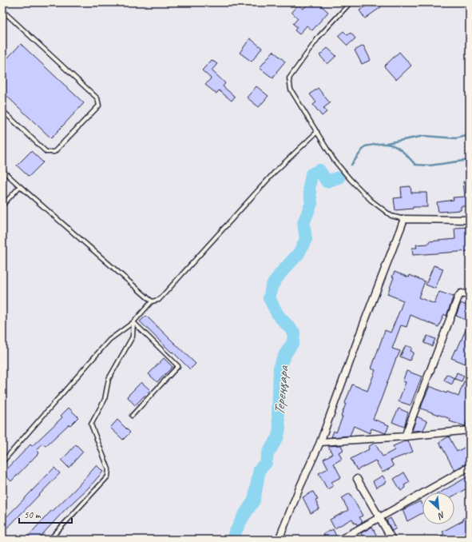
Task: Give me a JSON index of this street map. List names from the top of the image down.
{
  "water": ["Тереңқара"],
  "scale_bar": "50 m",
  "north": "bottom right"
}
